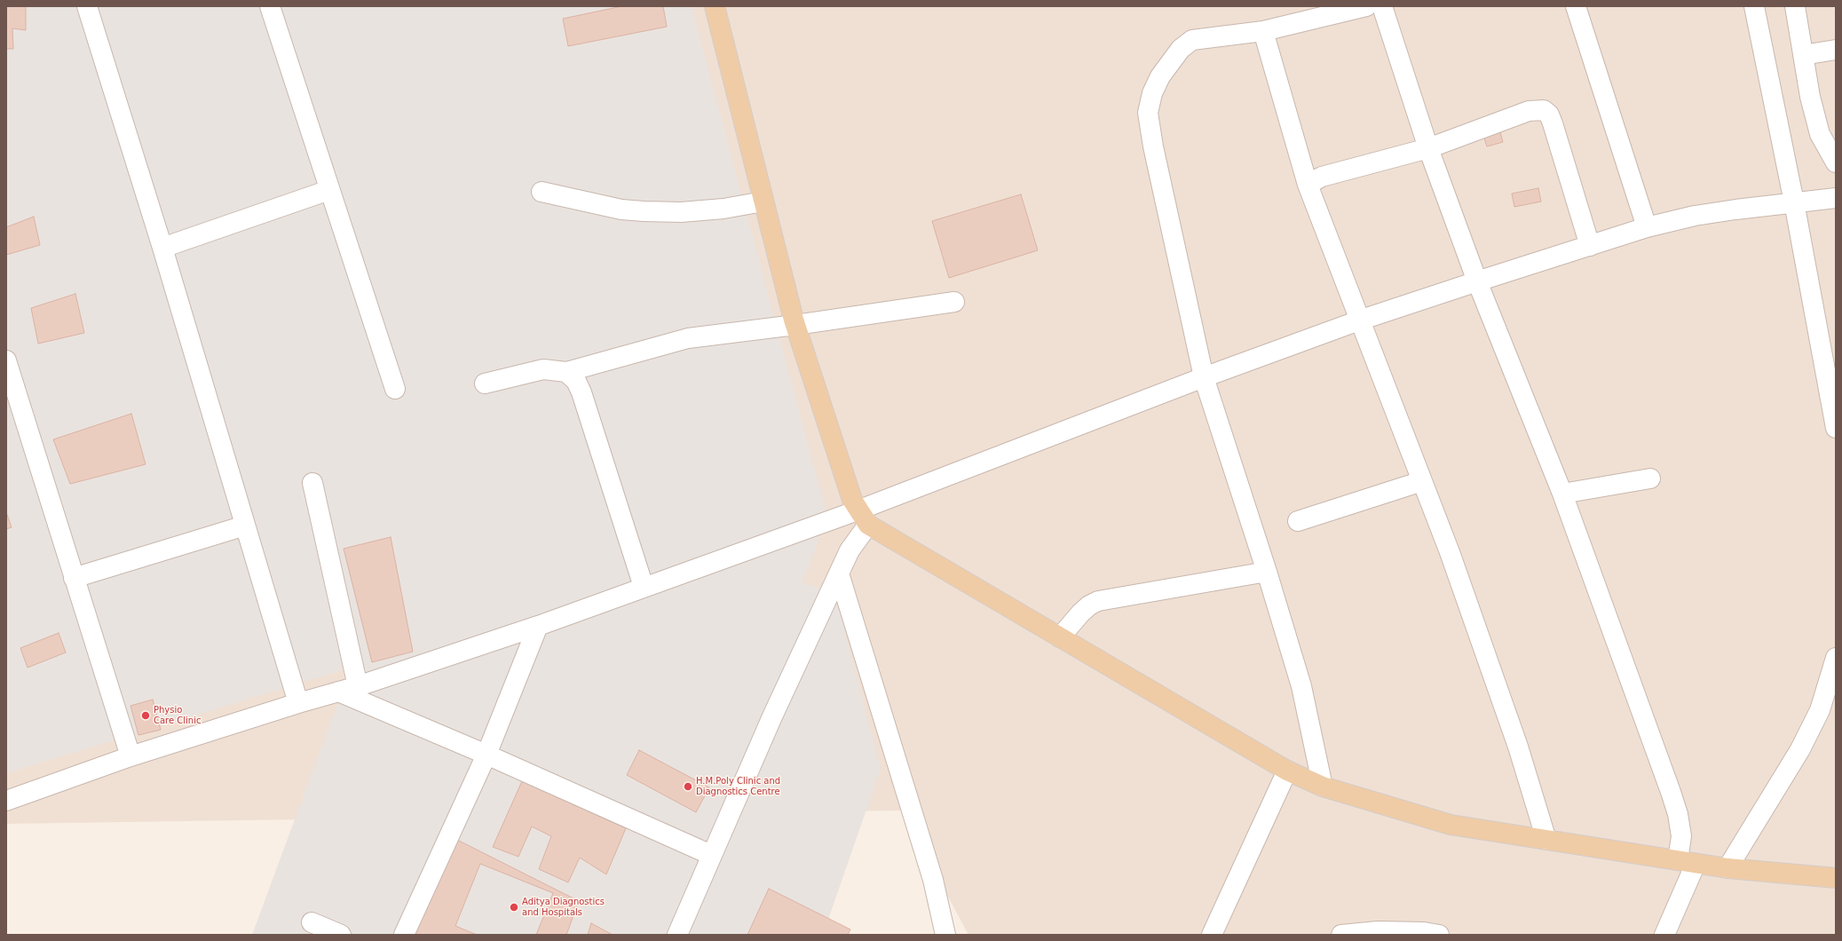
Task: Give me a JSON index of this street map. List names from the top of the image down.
{
  "places": ["Physio Care Clinic", "H.M.Poly Clinic and Diagnostics Centre", "Aditya Diagnostics and Hospitals"]
}
